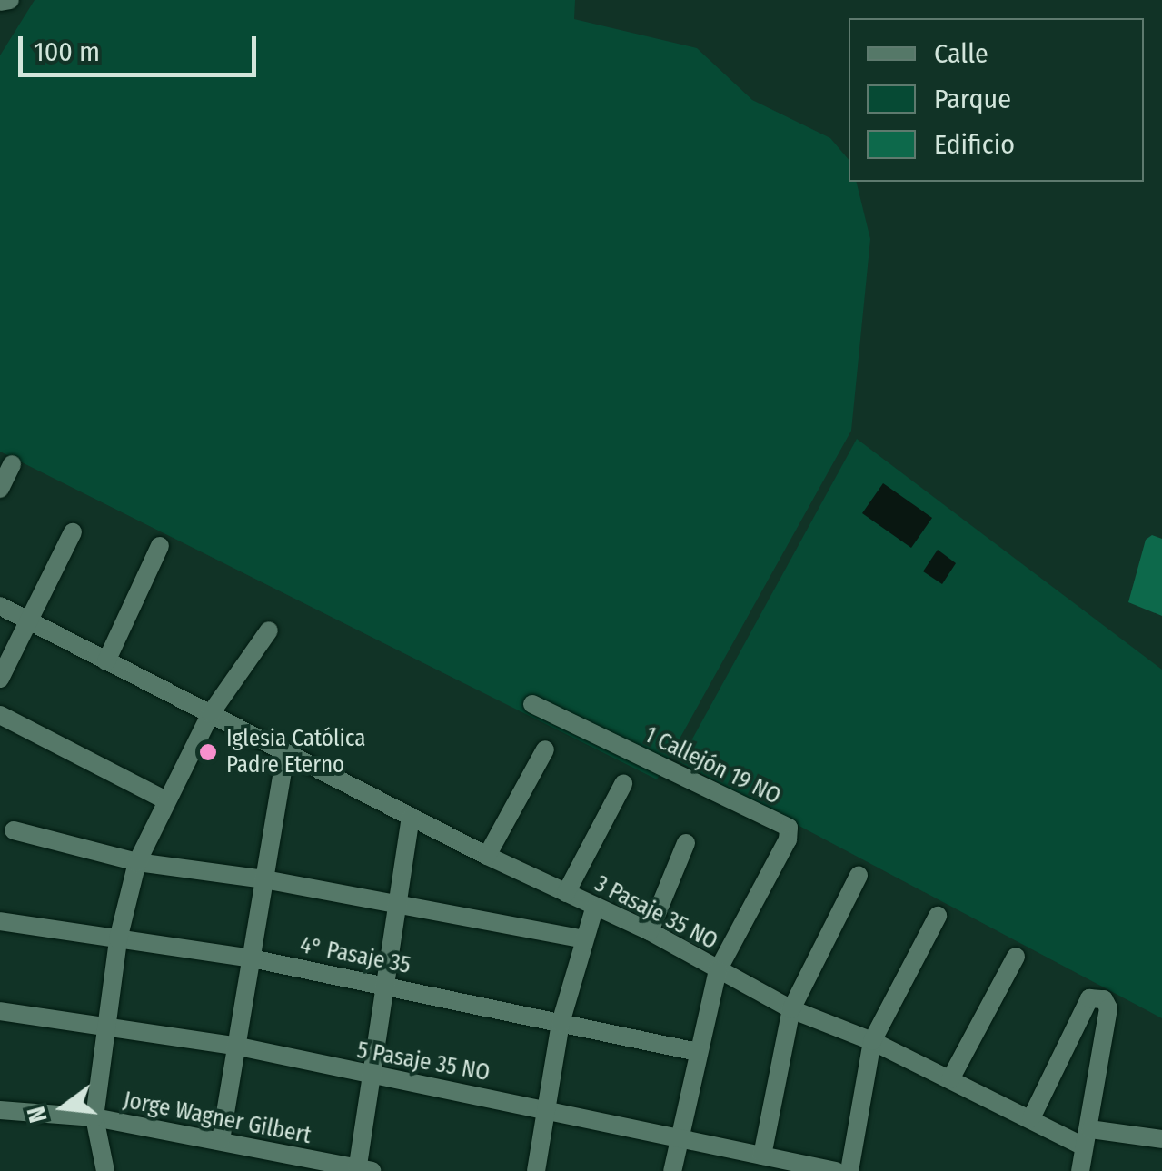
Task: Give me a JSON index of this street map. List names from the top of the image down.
{
  "streets": {
    "street": [
      "1 Callejón 19 NO",
      "3 Pasaje 35 NO",
      "4° Pasaje 35",
      "5 Pasaje 35 NO",
      "Jorge Wagner Gilbert"
    ]
  },
  "crossings": [
    ["1 Callejón 19 NO", "3 Pasaje 35 NO"],
    ["1 Callejón 19 NO", "4° Pasaje 35"],
    ["1 Callejón 19 NO", "5 Pasaje 35 NO"]
  ],
  "places": ["Iglesia Católica Padre Eterno"],
  "legend": ["Calle", "Parque", "Edificio"],
  "scale_bar": "100 m",
  "north": "left"
}
